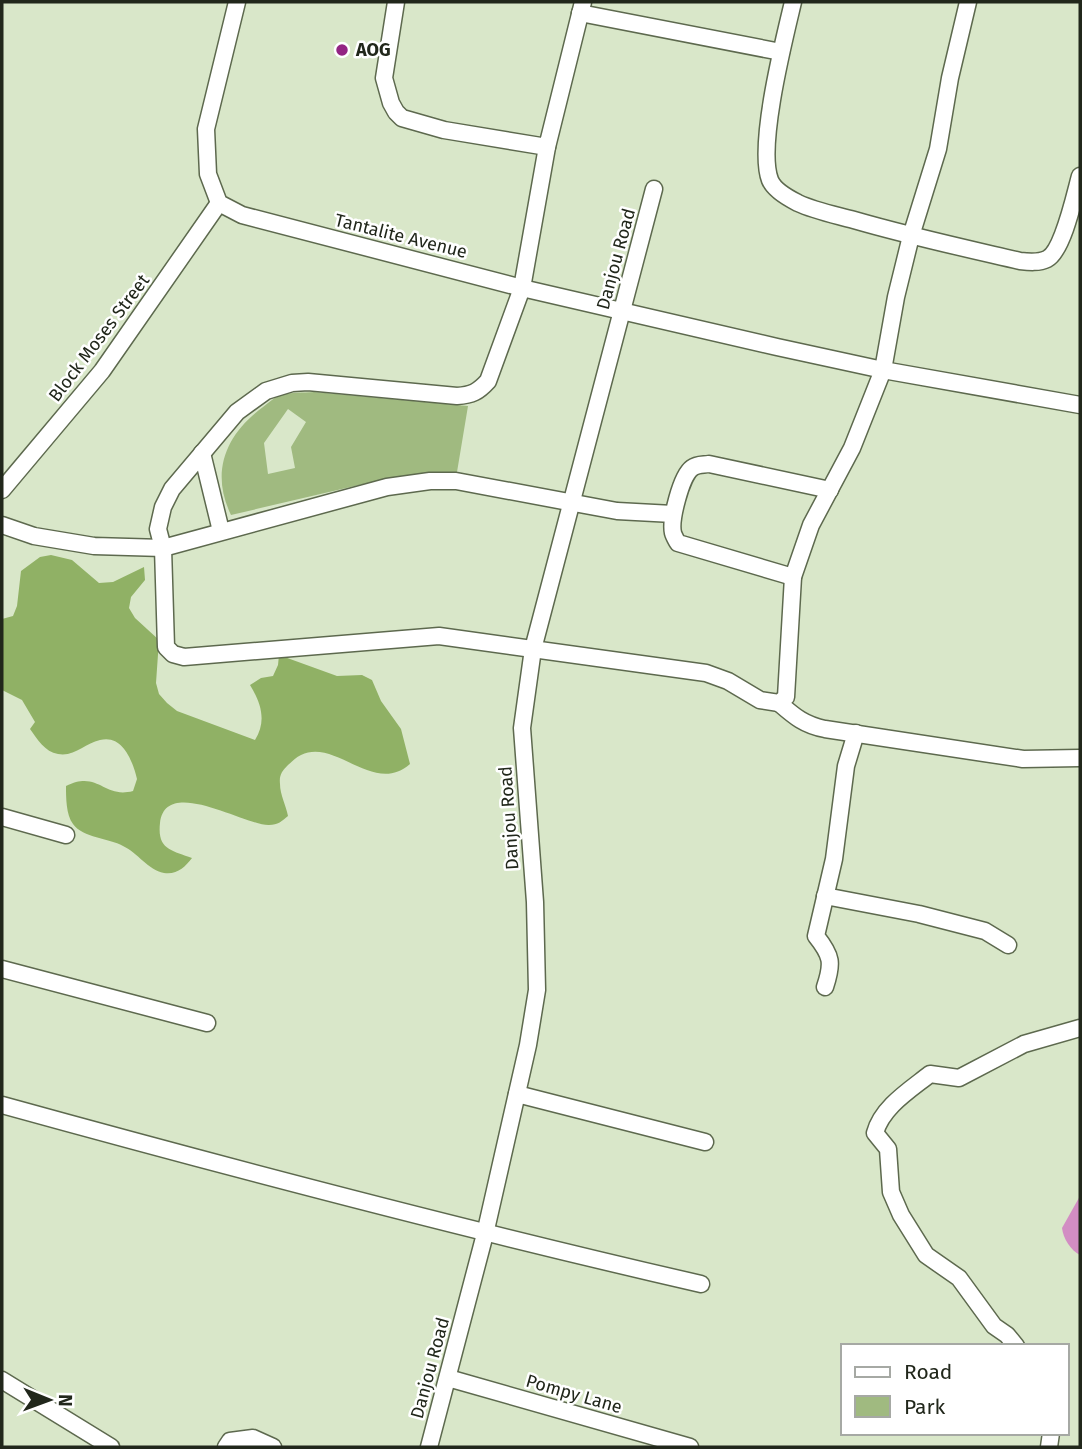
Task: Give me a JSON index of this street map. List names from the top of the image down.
{
  "streets": {
    "street": [
      "Tantalite Avenue",
      "Danjou Road",
      "Block Moses Street",
      "Pompy Lane"
    ]
  },
  "crossings": [
    ["Tantalite Avenue", "Danjou Road"],
    ["Tantalite Avenue", "Block Moses Street"],
    ["Danjou Road", "Pompy Lane"]
  ],
  "places": ["AOG"],
  "legend": ["Road", "Park"],
  "north": "right"
}
